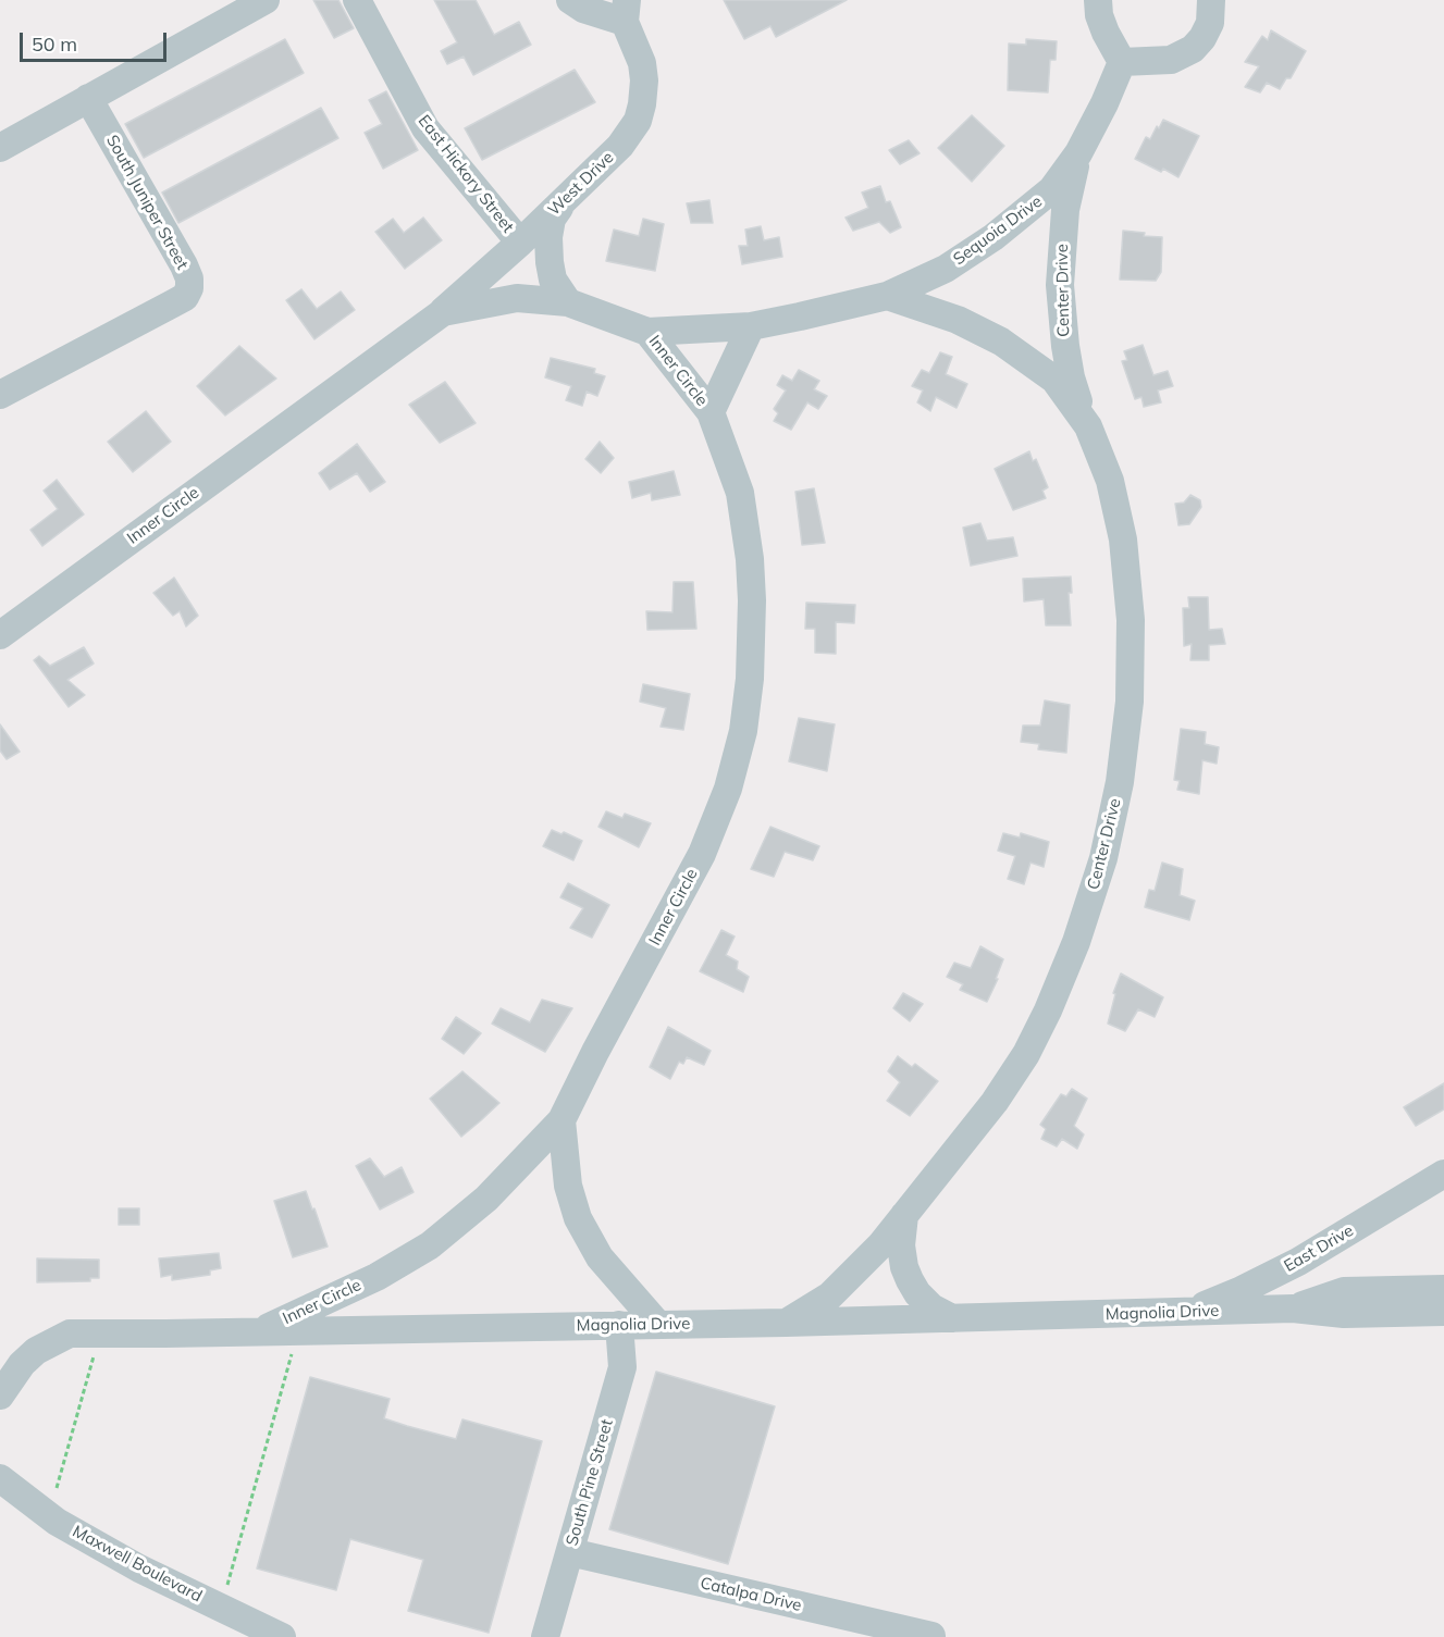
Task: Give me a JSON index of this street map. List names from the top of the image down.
{
  "streets": {
    "street": [
      "East Hickory Street",
      "West Drive",
      "South Juniper Street",
      "Sequoia Drive",
      "Center Drive",
      "Inner Circle",
      "East Drive",
      "Magnolia Drive",
      "South Pine Street",
      "Maxwell Boulevard",
      "Catalpa Drive"
    ]
  },
  "crossings": [
    ["East Hickory Street", "West Drive"],
    ["West Drive", "Inner Circle"],
    ["Sequoia Drive", "Center Drive"],
    ["Sequoia Drive", "Inner Circle"],
    ["Center Drive", "Magnolia Drive"],
    ["Inner Circle", "Magnolia Drive"],
    ["East Drive", "Magnolia Drive"],
    ["Magnolia Drive", "South Pine Street"],
    ["South Pine Street", "Catalpa Drive"]
  ],
  "scale_bar": "50 m"
}
